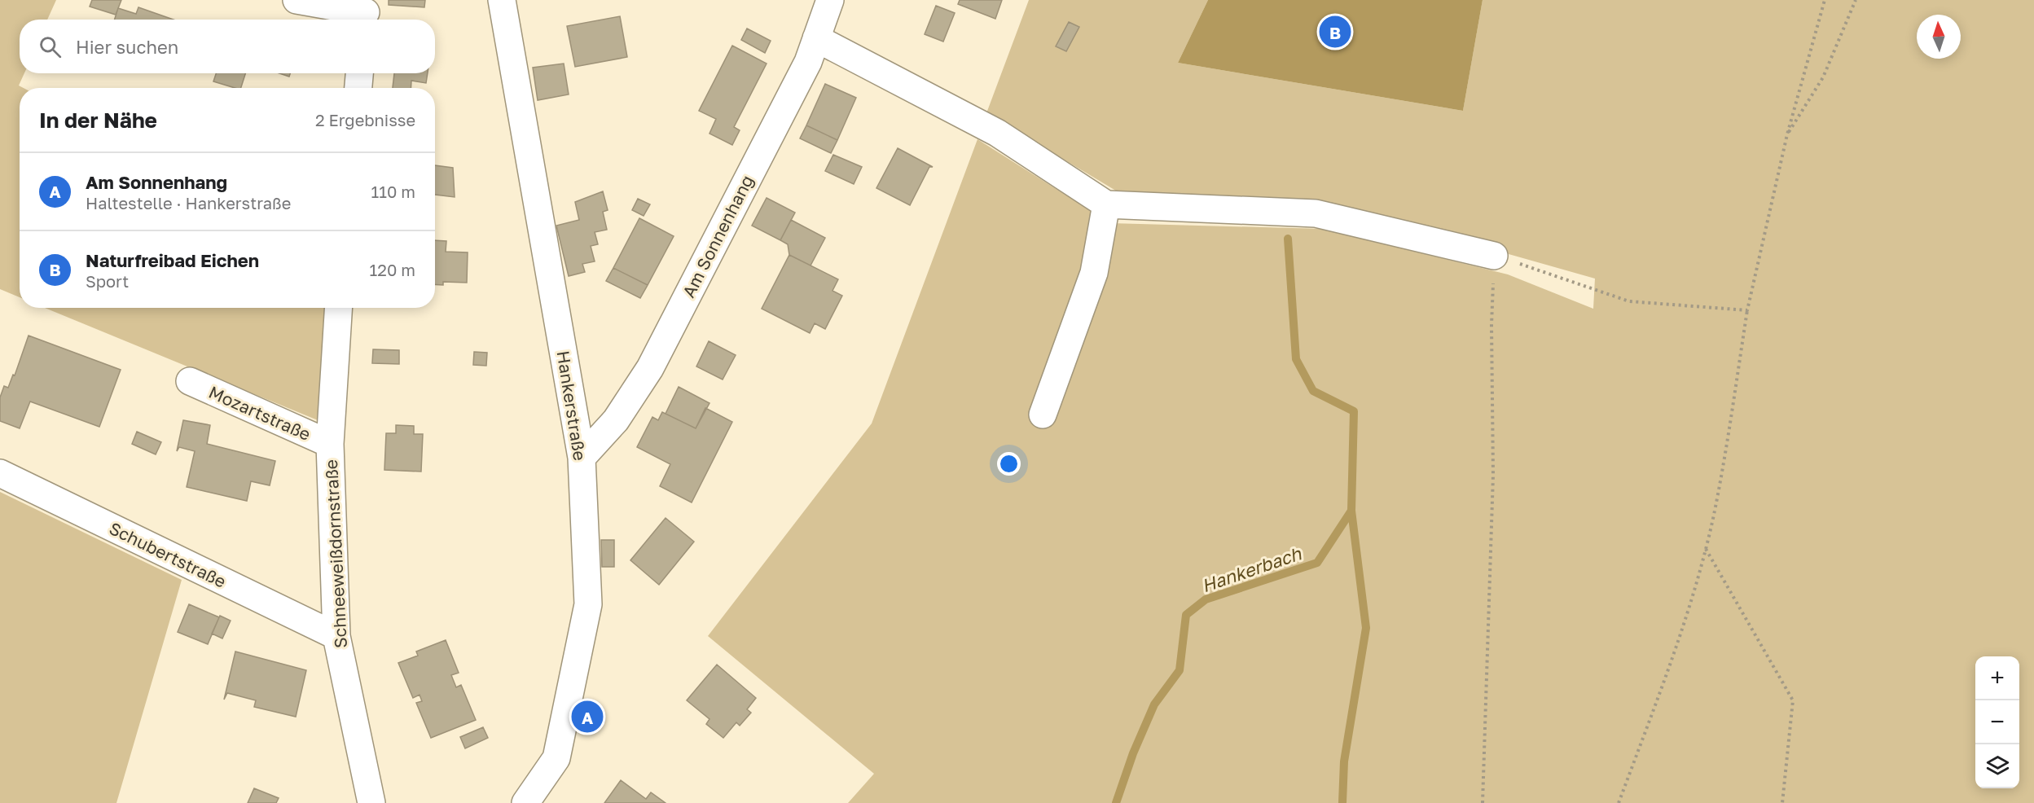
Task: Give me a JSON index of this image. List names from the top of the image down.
{
  "streets": {
    "street": [
      "Am Sonnenhang",
      "Hankerstraße",
      "Mozartstraße",
      "Schneeweißdornstraße",
      "Schubertstraße"
    ]
  },
  "crossings": [
    ["Am Sonnenhang", "Hankerstraße"],
    ["Mozartstraße", "Schneeweißdornstraße"],
    ["Schneeweißdornstraße", "Schubertstraße"]
  ],
  "water": ["Hankerbach"],
  "north": "top",
  "page": {
    "pins": ["B", "A"],
    "search": "Hier suchen",
    "heading": ["In der Nähe", "2 Ergebnisse"],
    "list": [
      {
        "mark": "A",
        "name": "Am Sonnenhang",
        "note": "Haltestelle · Hankerstraße",
        "value": "110 m"
      },
      {
        "mark": "B",
        "name": "Naturfreibad Eichen",
        "note": "Sport",
        "value": "120 m"
      }
    ],
    "map_buttons": ["+", "−"]
  }
}
